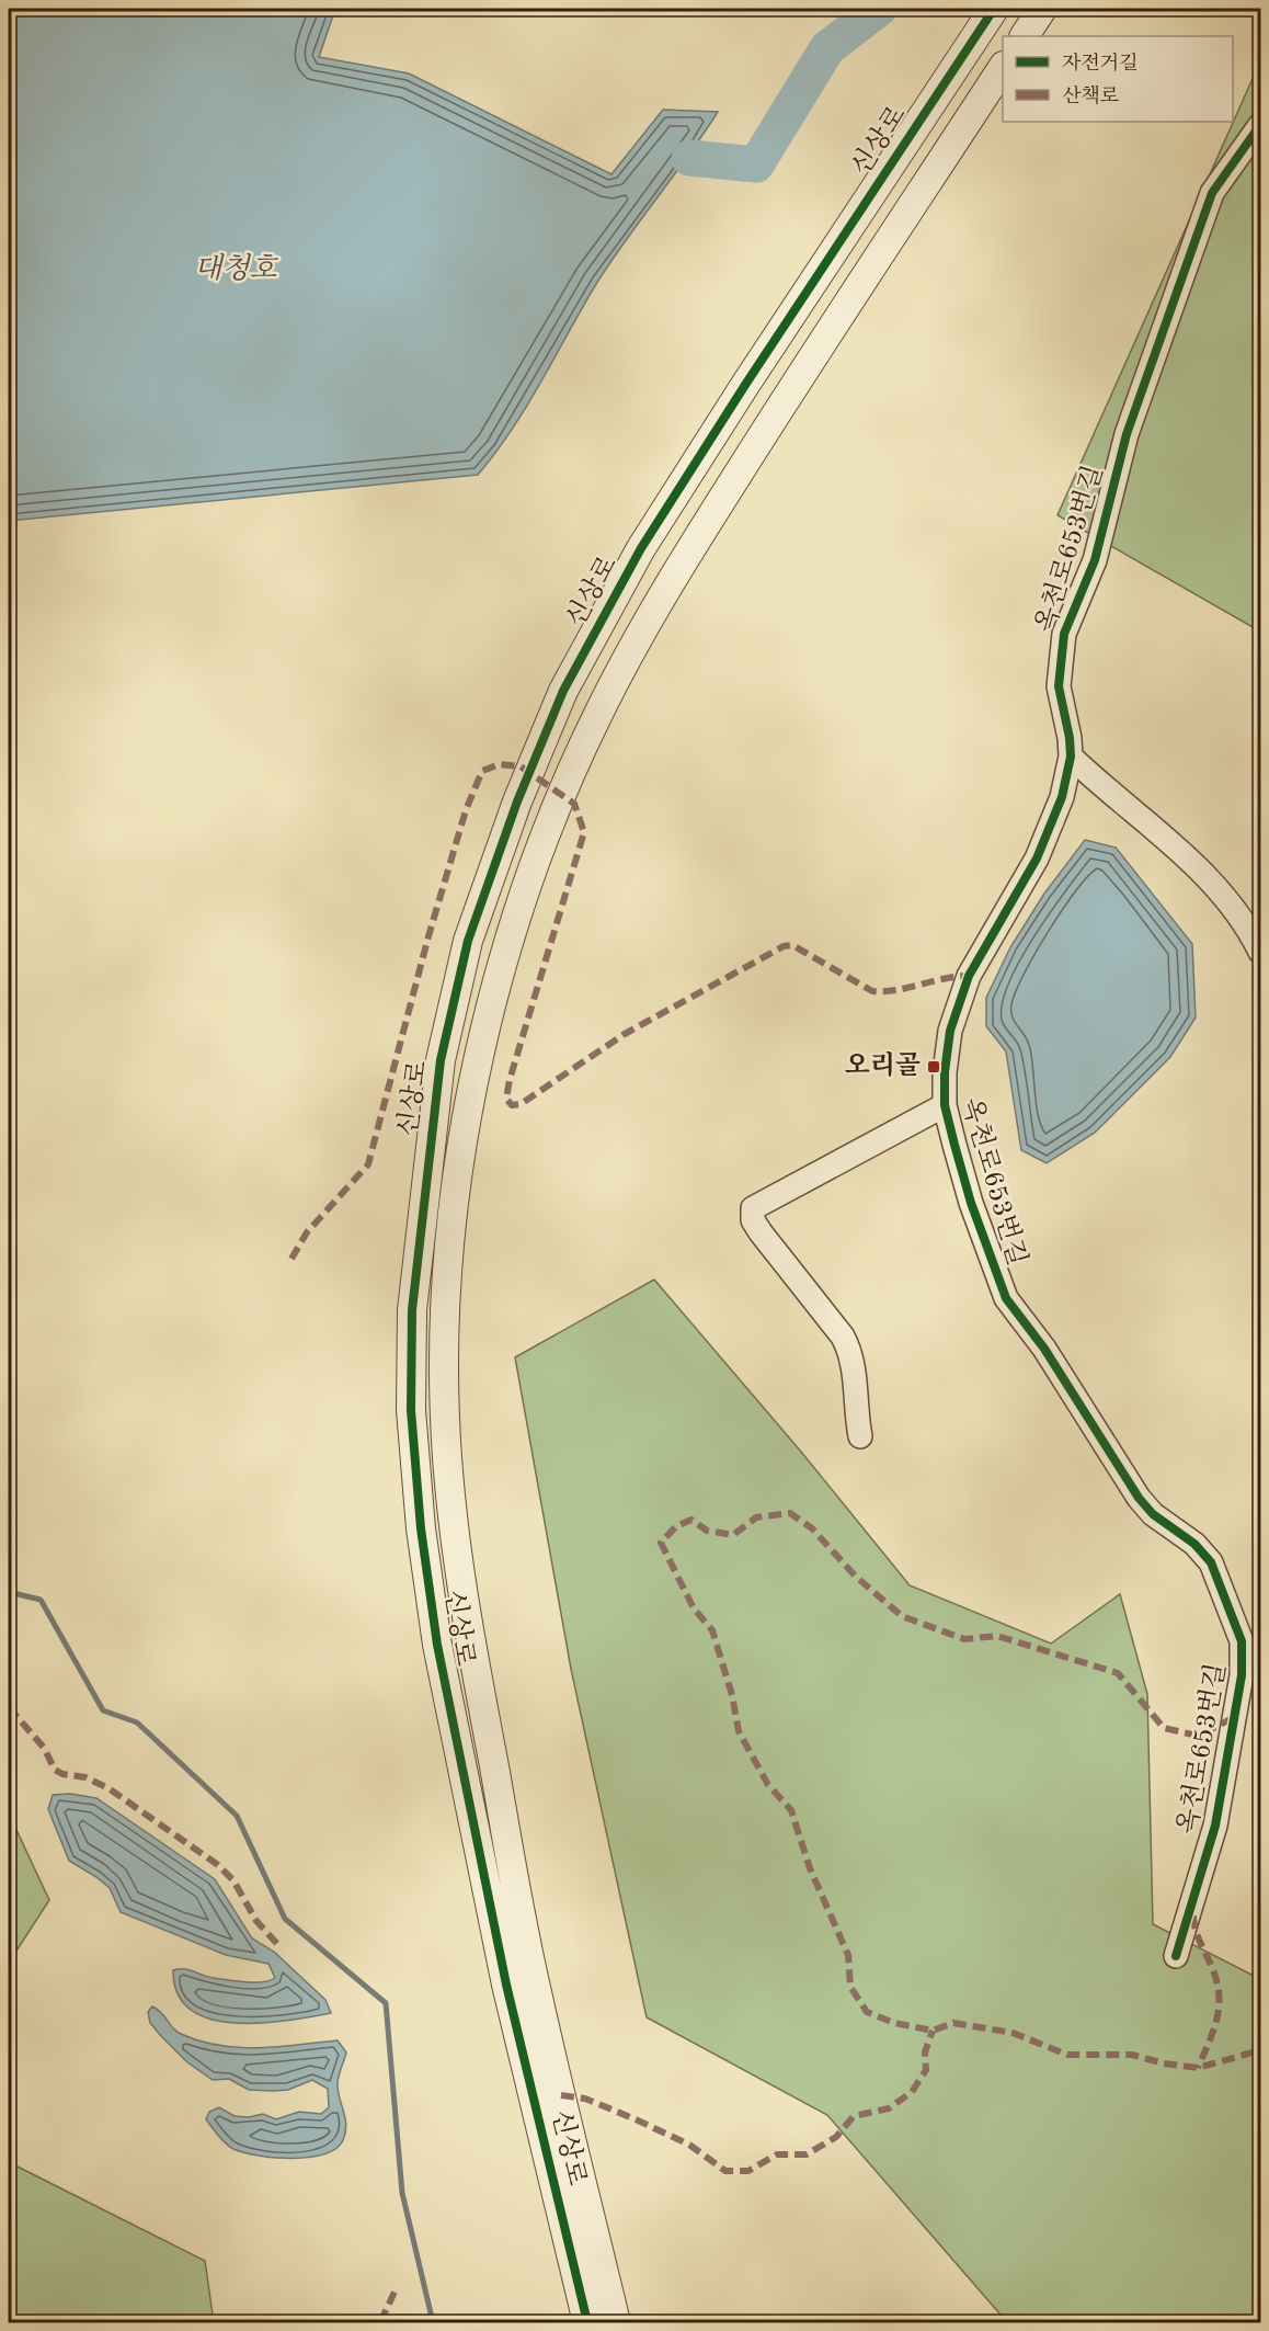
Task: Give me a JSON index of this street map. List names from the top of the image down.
{
  "streets": {
    "street": ["신상로", "옥천로653번길"]
  },
  "water": ["대청호"],
  "places": {
    "transit": ["오리골"]
  },
  "legend": ["자전거길", "산책로"]
}
